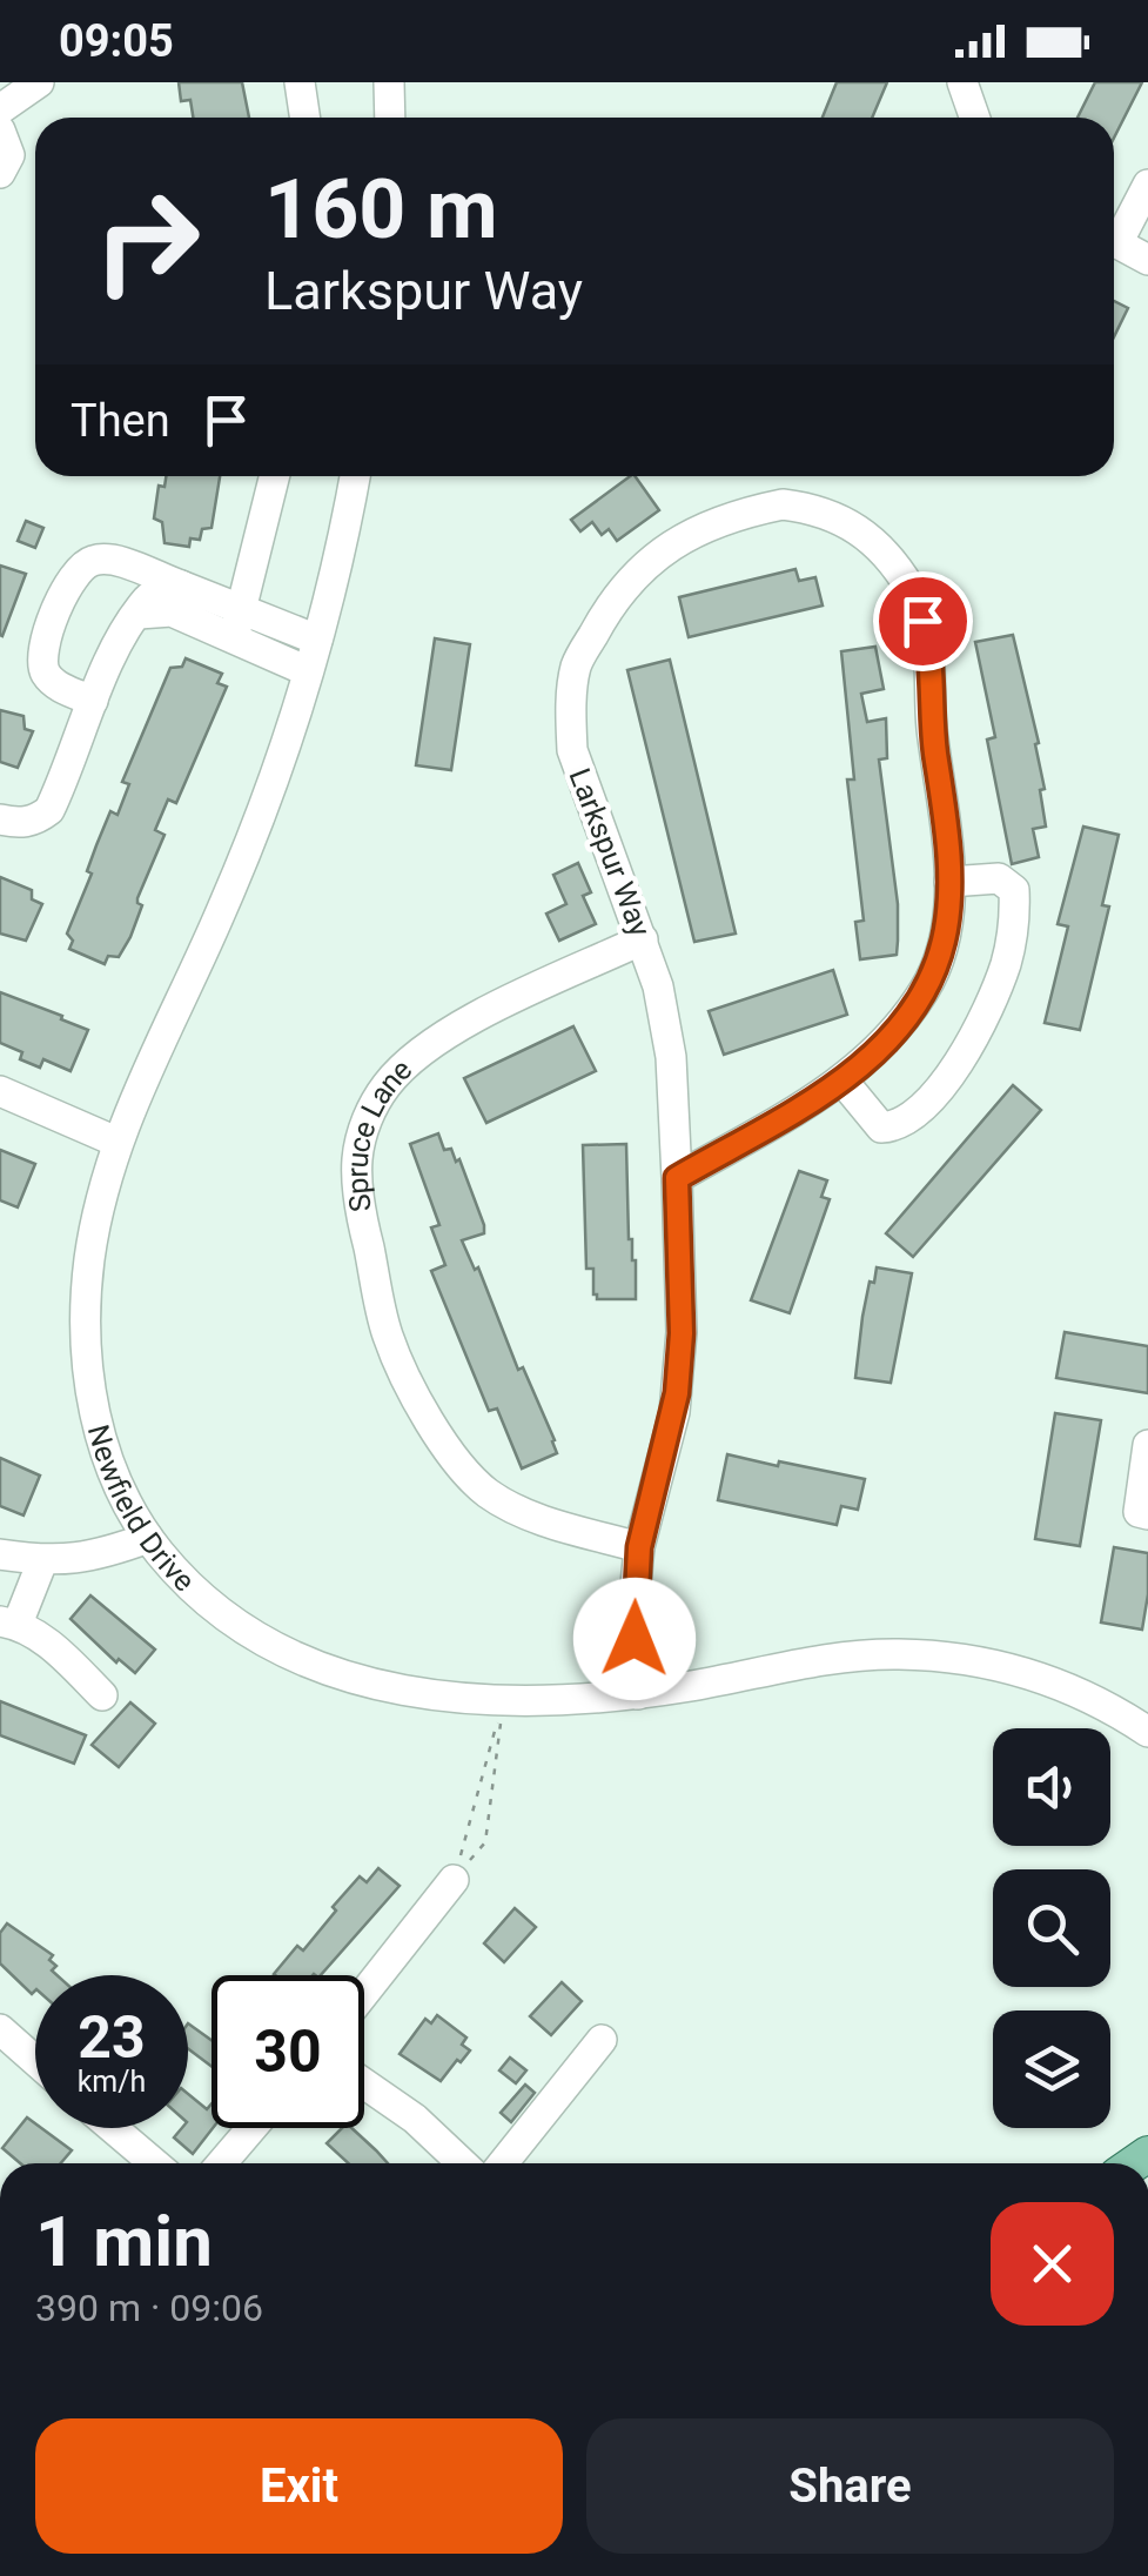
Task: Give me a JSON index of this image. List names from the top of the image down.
{
  "streets": {
    "street": ["Larkspur Way", "Spruce Lane", "Newfield Drive"]
  },
  "crossings": [
    ["Larkspur Way", "Spruce Lane"]
  ],
  "page": {
    "status": "09:05",
    "turn": ["160 m", "Larkspur Way"],
    "then": "Then",
    "speed": "23 km/h",
    "limit": "30",
    "heading": ["1 min", "390 m · 09:06"],
    "buttons": ["Exit", "Share"]
  }
}
